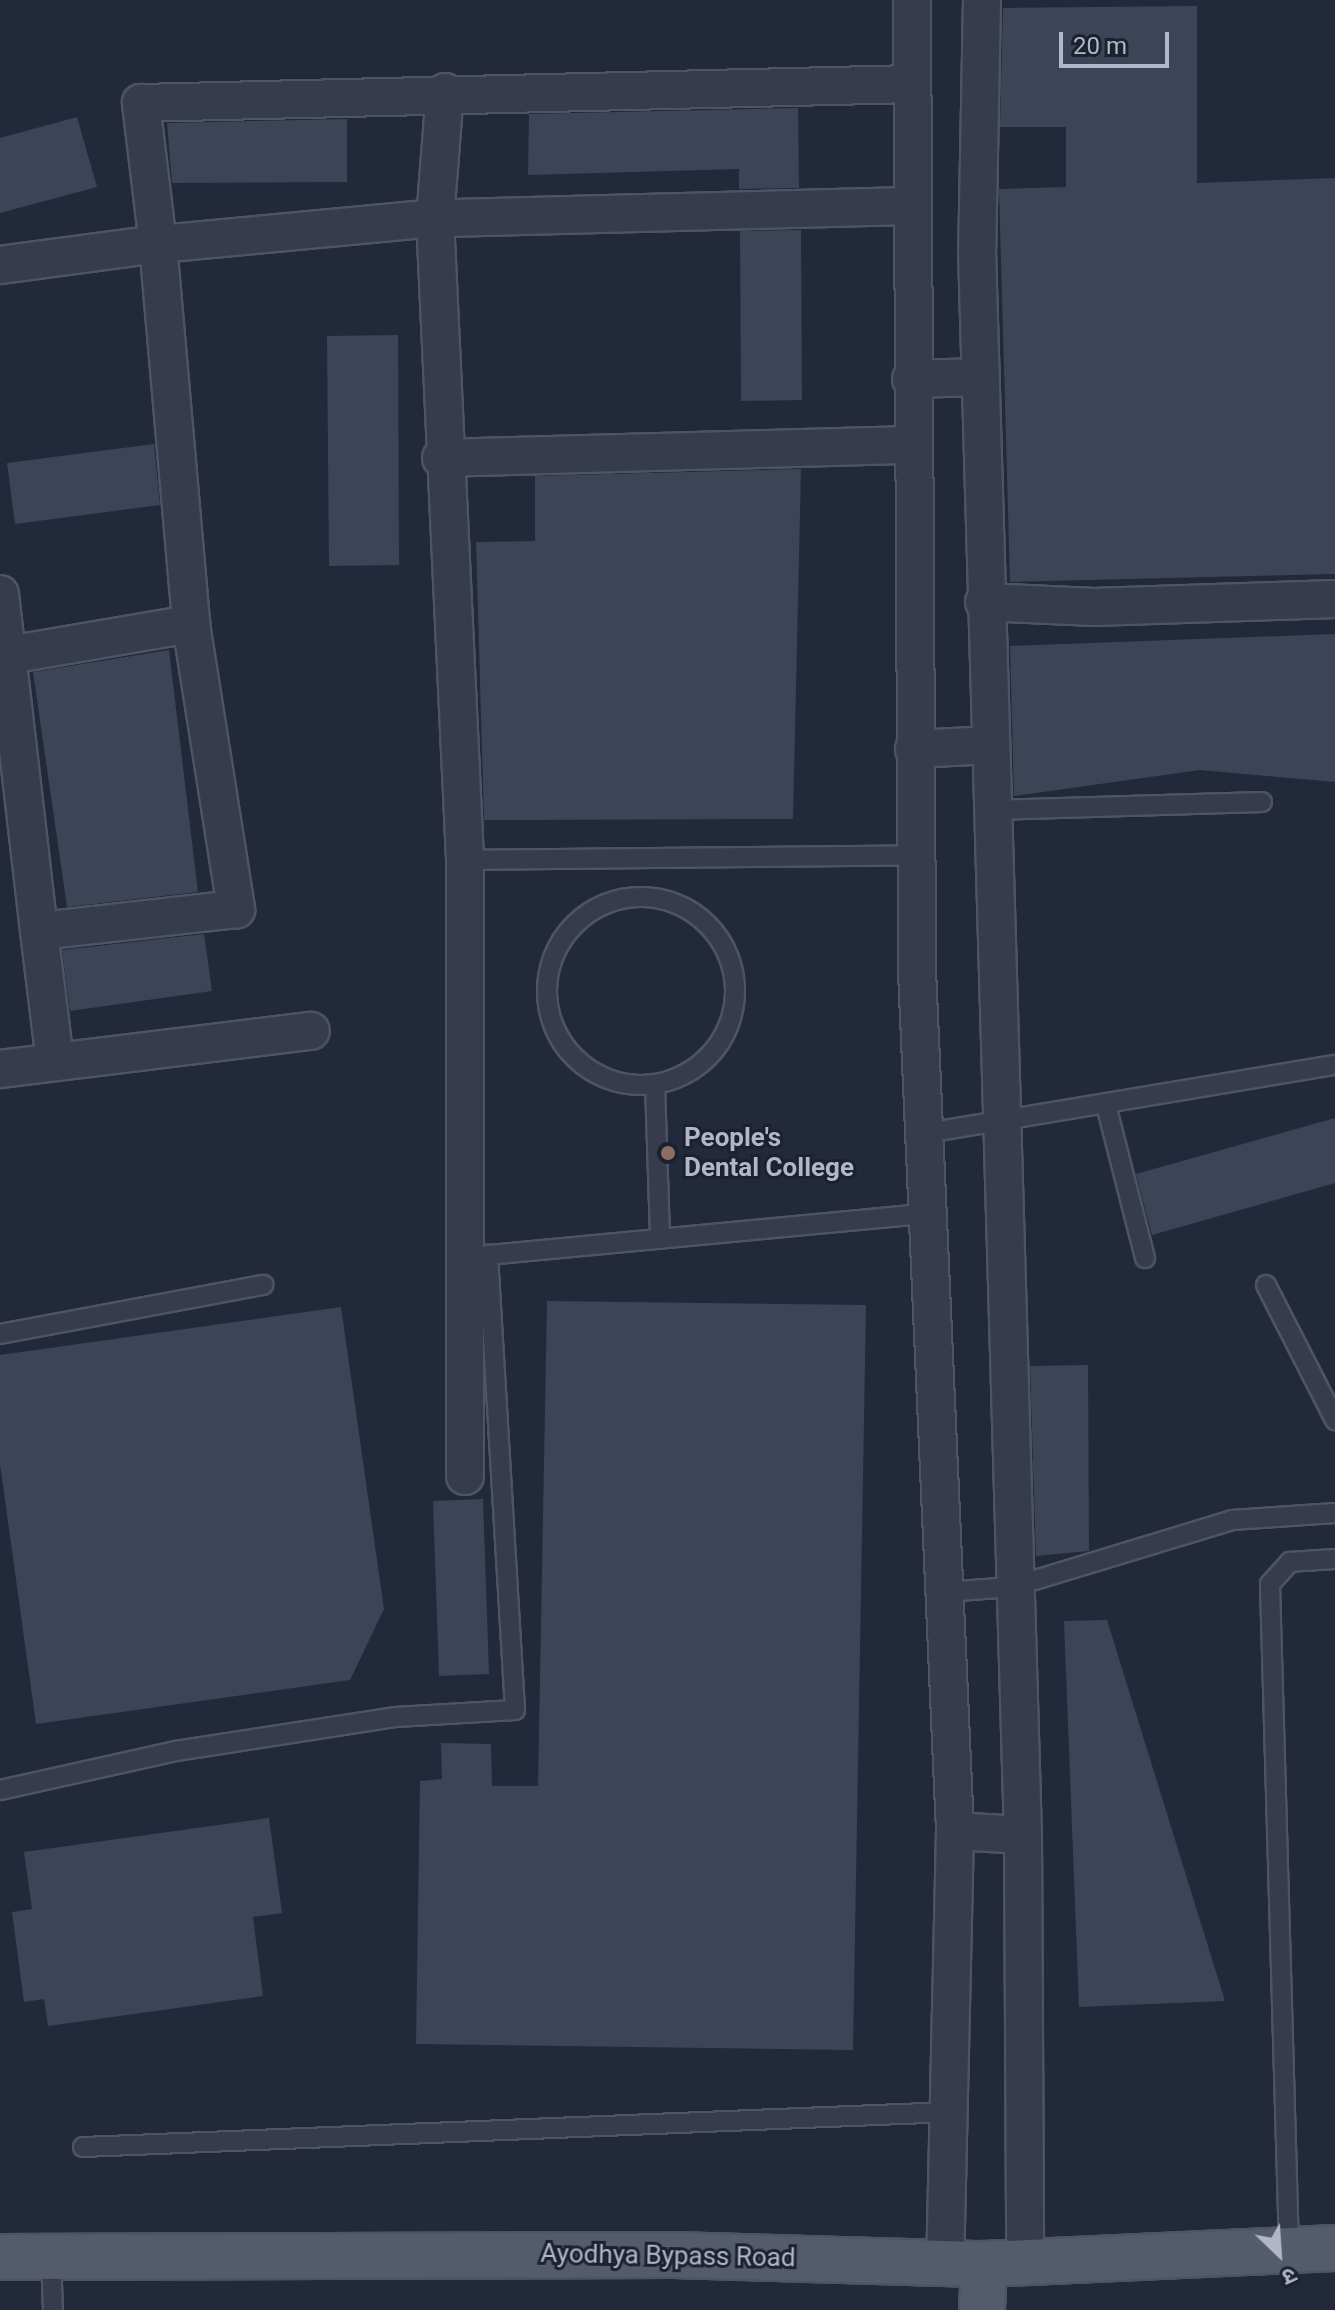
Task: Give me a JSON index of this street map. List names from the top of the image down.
{
  "streets": {
    "main road": ["Ayodhya Bypass Road"]
  },
  "places": ["People's Dental College"],
  "scale_bar": "20 m",
  "north": "bottom right"
}
